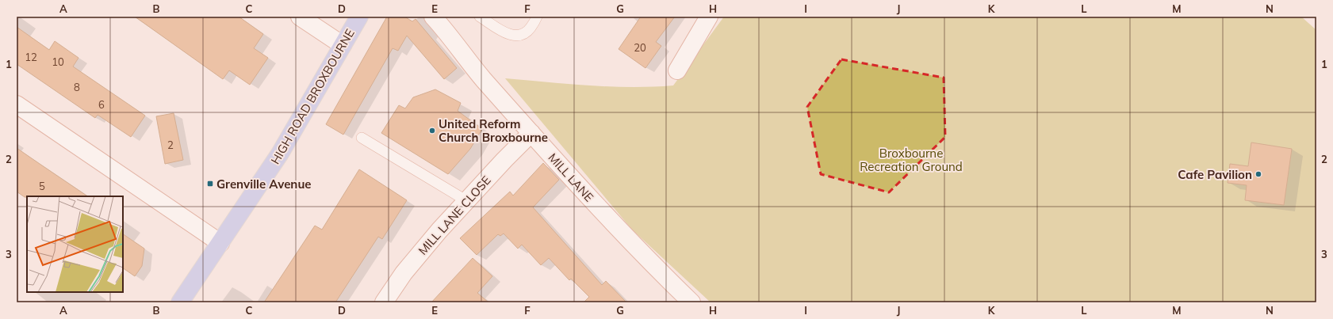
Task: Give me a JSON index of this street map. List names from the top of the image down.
{
  "streets": {
    "main road": ["HIGH ROAD BROXBOURNE"],
    "street": ["MILL LANE", "MILL LANE CLOSE"]
  },
  "crossings": [
    ["MILL LANE", "MILL LANE CLOSE"]
  ],
  "parks": ["Broxbourne Recreation Ground"],
  "places": {
    "other": ["United Reform Church Broxbourne", "Cafe Pavilion"],
    "transit": ["Grenville Avenue"]
  },
  "house_numbers": [
    "20",
    "12",
    "10",
    "8",
    "6",
    "2",
    "5"
  ],
  "grid": {
    "columns": [
      "A",
      "B",
      "C",
      "D",
      "E",
      "F",
      "G",
      "H",
      "I",
      "J",
      "K",
      "L",
      "M",
      "N"
    ],
    "rows": ["1", "2", "3"]
  }
}
